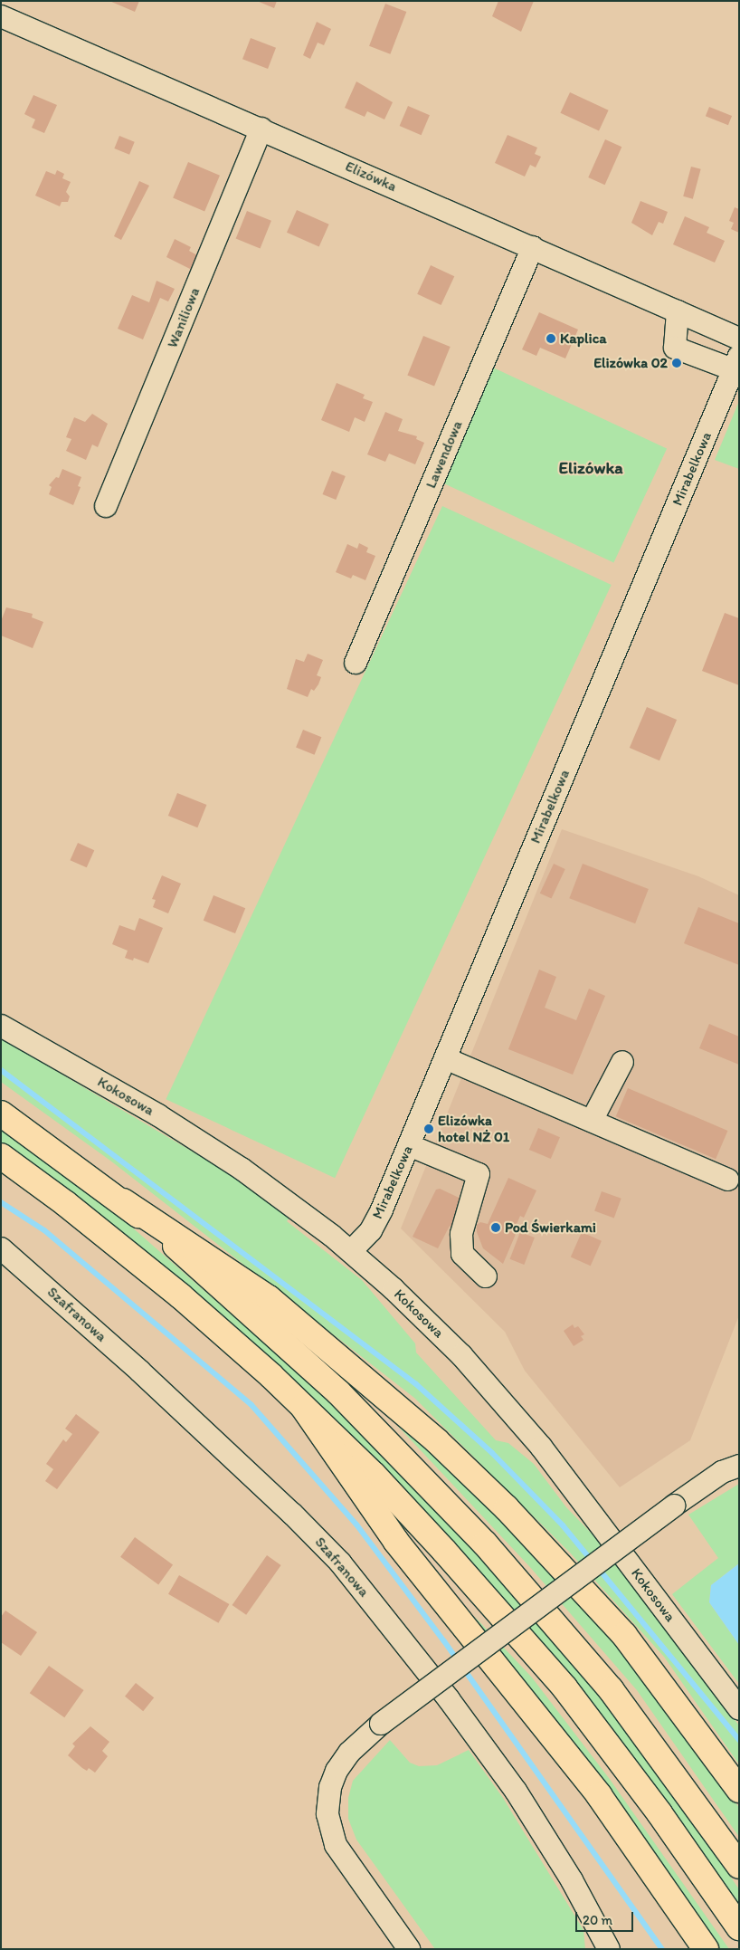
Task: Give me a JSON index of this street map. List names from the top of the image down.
{
  "streets": {
    "street": [
      "Elizówka",
      "Waniliowa",
      "Lawendowa",
      "Mirabelkowa",
      "Kokosowa",
      "Szafranowa"
    ]
  },
  "crossings": [
    ["Elizówka", "Waniliowa"],
    ["Elizówka", "Lawendowa"],
    ["Mirabelkowa", "Kokosowa"]
  ],
  "districts": ["Elizówka"],
  "places": [
    "Kaplica",
    "Elizówka 02",
    "Elizówka hotel NŻ 01",
    "Pod Świerkami"
  ],
  "scale_bar": "20 m"
}
